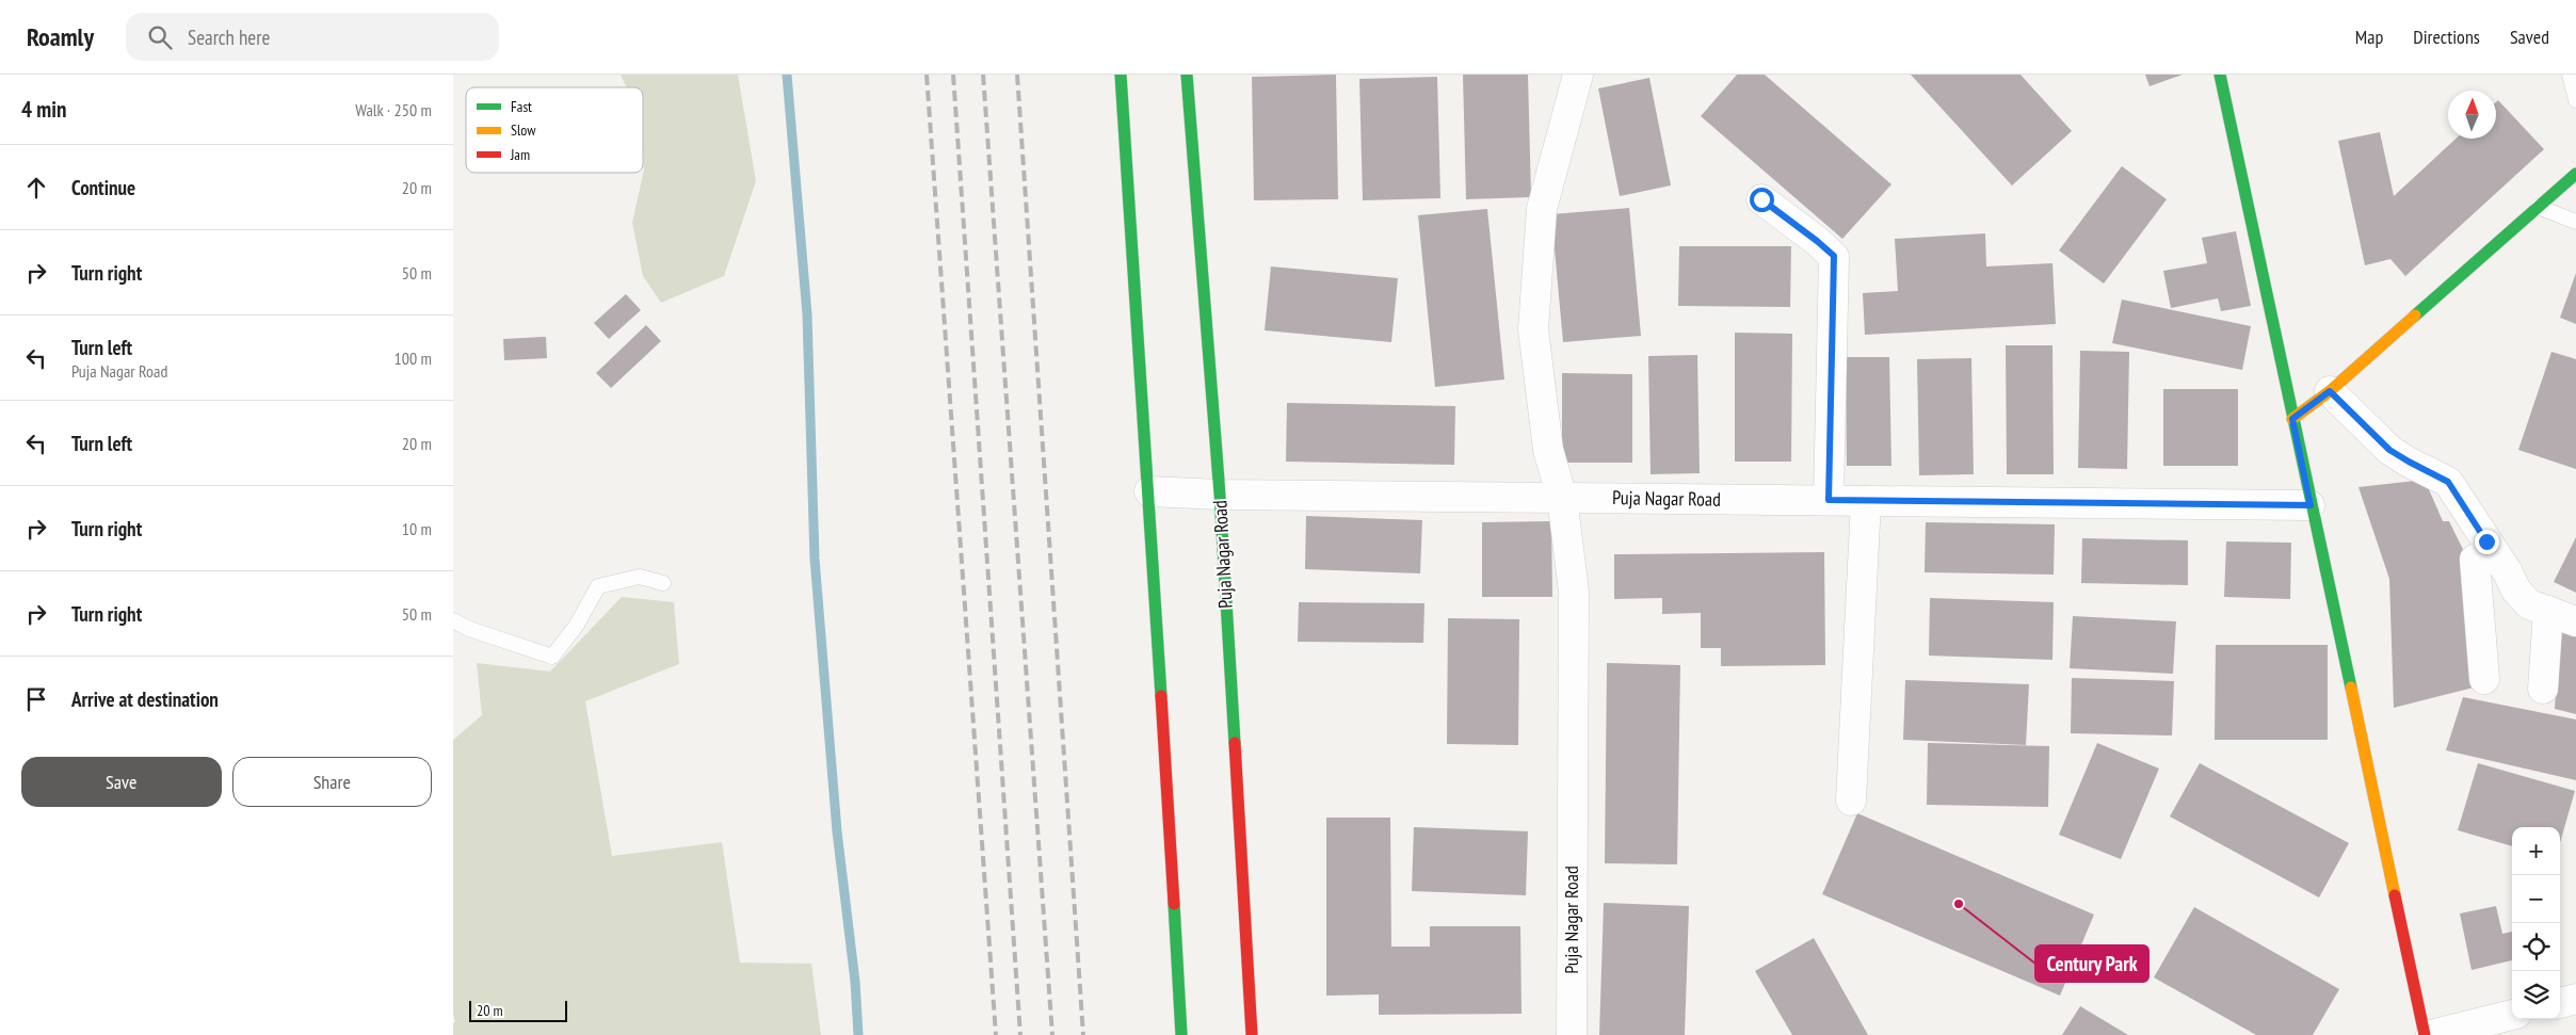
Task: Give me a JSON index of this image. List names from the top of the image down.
{
  "streets": {
    "street": ["Puja Nagar Road"]
  },
  "places": ["Century Park"],
  "legend": ["Fast", "Slow", "Jam"],
  "scale_bar": "20 m",
  "north": "top",
  "page": {
    "header": "Roamly",
    "search": "Search here",
    "nav": ["Map", "Directions", "Saved"],
    "heading": ["4 min", "Walk · 250 m"],
    "list": [
      ["Continue", "20 m"],
      ["Turn right", "50 m"],
      ["Turn left", "Puja Nagar Road", "100 m"],
      ["Turn left", "20 m"],
      ["Turn right", "10 m"],
      ["Turn right", "50 m"],
      "Arrive at destination"
    ],
    "buttons": ["Save", "Share"],
    "map_buttons": ["+", "−"],
    "scale": "20 m"
  }
}
